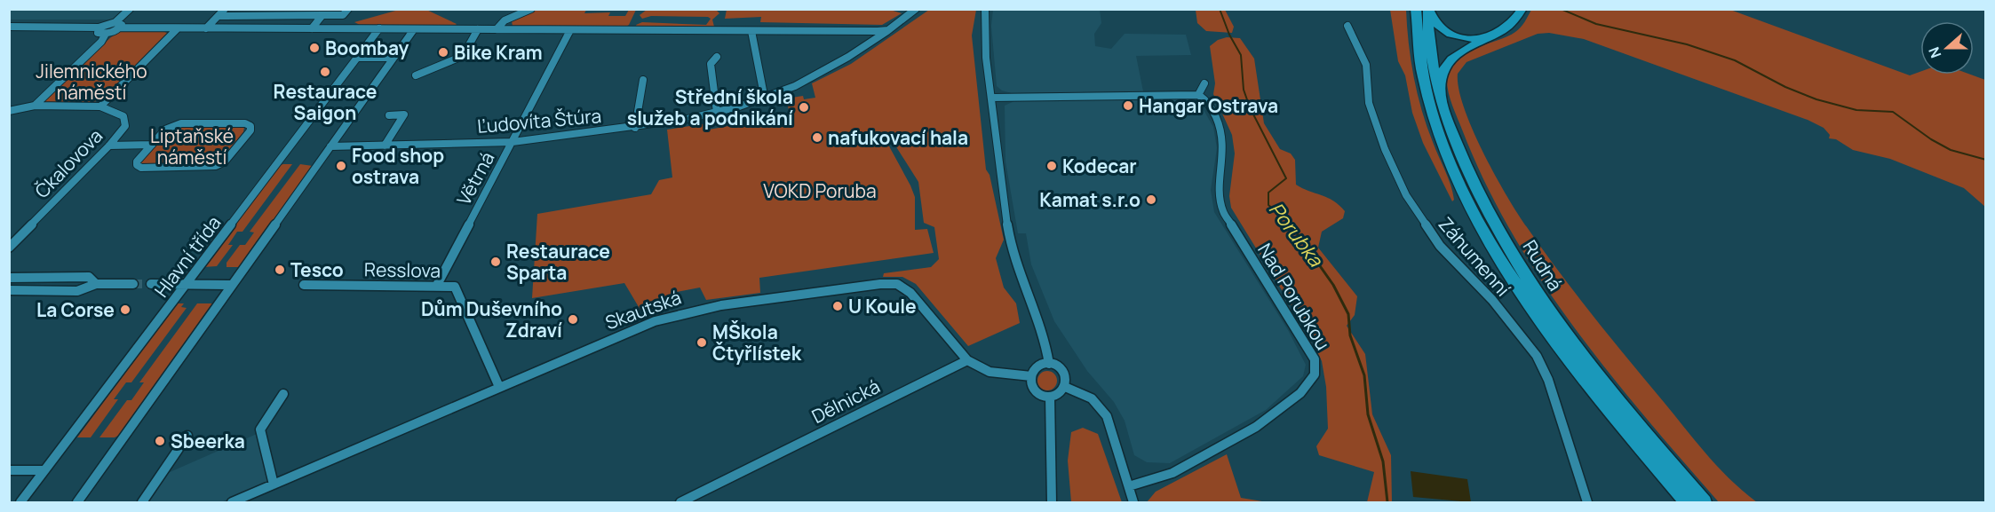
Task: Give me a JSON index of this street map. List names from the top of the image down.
{
  "streets": {
    "highway": ["Rudná"],
    "street": [
      "Ľudovíta Štúra",
      "Čkalovova",
      "Větrná",
      "Hlavní třída",
      "Záhumenní",
      "Resslova",
      "Nad Porubkou",
      "Skautská",
      "Dělnická"
    ]
  },
  "crossings": [
    ["Ľudovíta Štúra", "Větrná"],
    ["Větrná", "Resslova"],
    ["Resslova", "Skautská"],
    ["Skautská", "Dělnická"]
  ],
  "water": ["Porubka"],
  "parks": ["Jilemnického náměstí", "Liptaňské náměstí", "VOKD Poruba"],
  "places": [
    "Boombay",
    "Bike Kram",
    "Restaurace Saigon",
    "Hangar Ostrava",
    "Střední škola služeb a podnikání",
    "nafukovací hala",
    "Food shop ostrava",
    "Kodecar",
    "Kamat s.r.o",
    "Restaurace Sparta",
    "Tesco",
    "U Koule",
    "La Corse",
    "Dům Duševního Zdraví",
    "MŠkola Čtyřlístek",
    "Sbeerka"
  ],
  "north": "left"
}
